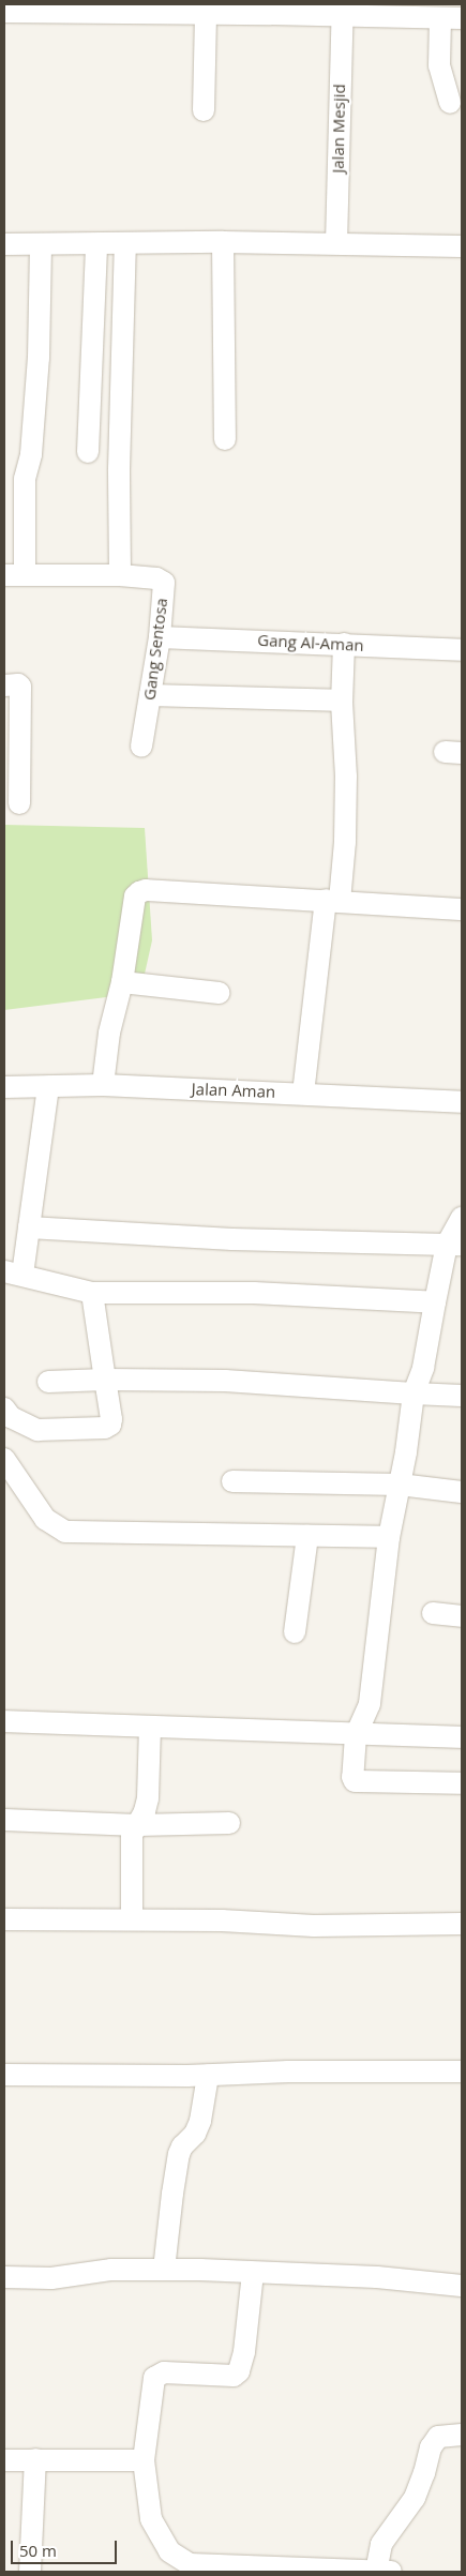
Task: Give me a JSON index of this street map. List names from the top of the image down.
{
  "streets": {
    "street": [
      "Jalan Mesjid",
      "Gang Al-Aman",
      "Gang Sentosa",
      "Jalan Aman"
    ]
  },
  "crossings": [
    ["Gang Al-Aman", "Gang Sentosa"]
  ],
  "scale_bar": "50 m"
}
